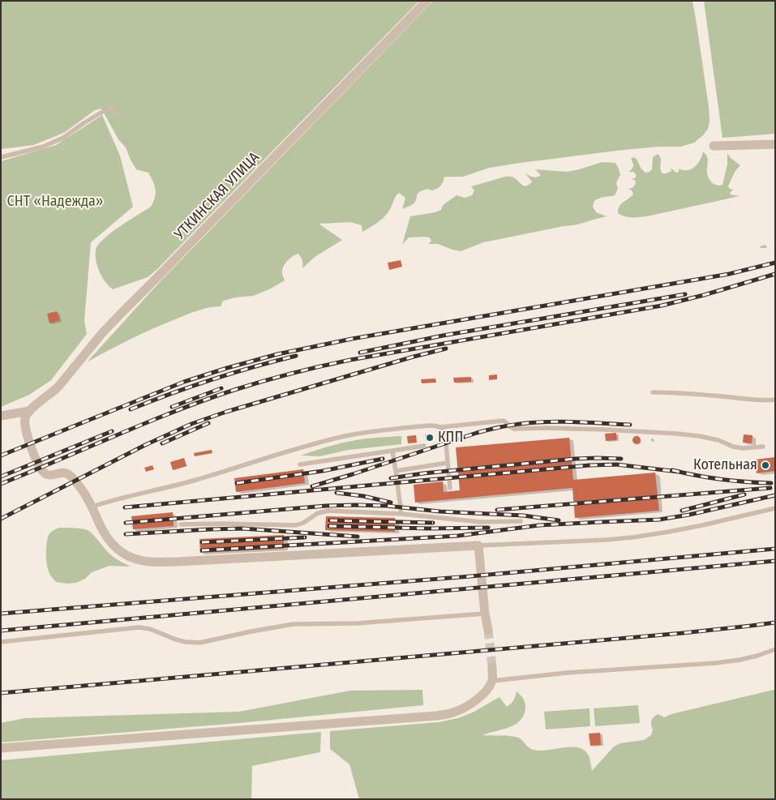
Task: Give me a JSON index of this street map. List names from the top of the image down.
{
  "streets": {
    "street": ["УТКИНСКАЯ УЛИЦА"]
  },
  "parks": ["СНТ «Надежда»"],
  "places": ["КПП", "Котельная"]
}
